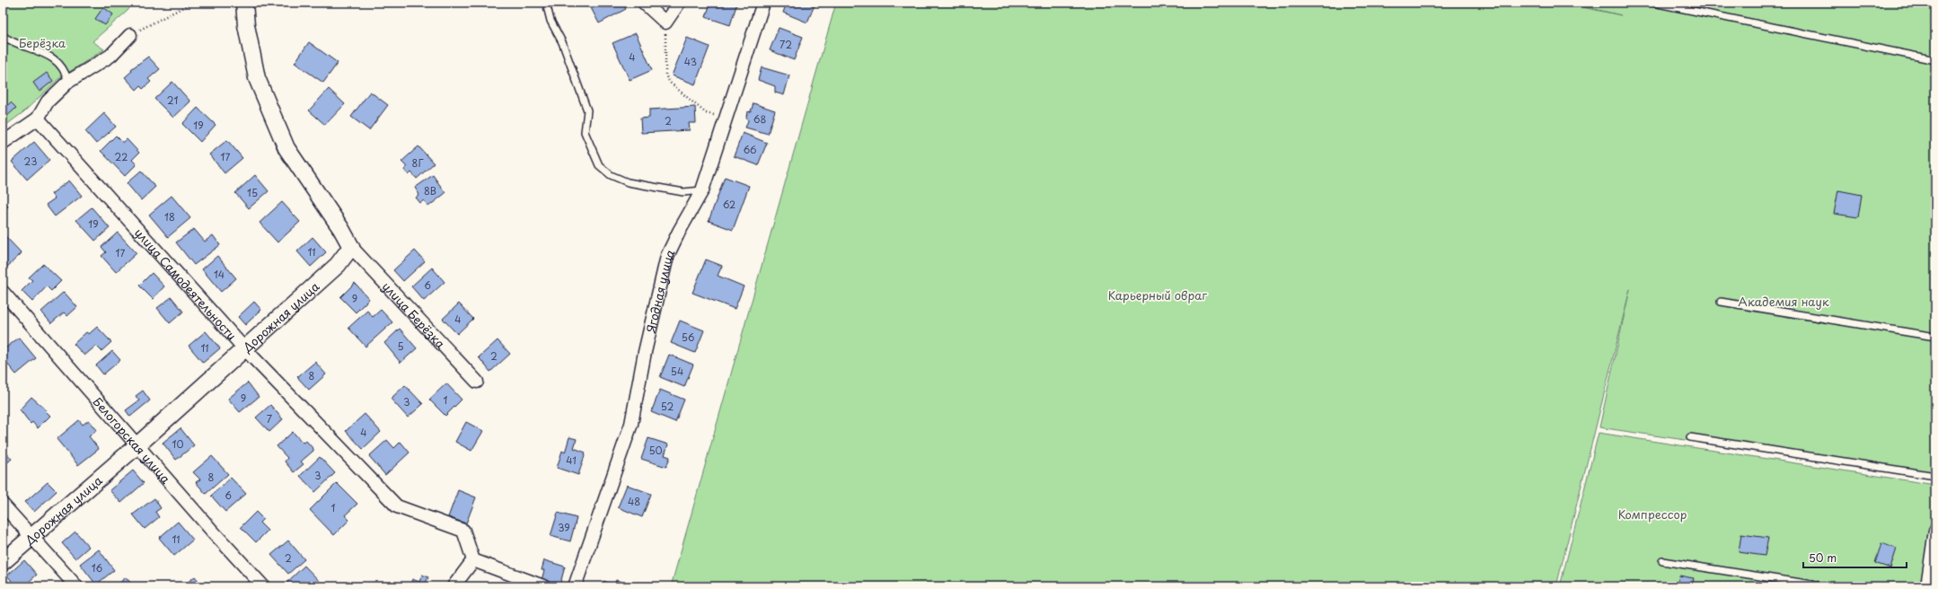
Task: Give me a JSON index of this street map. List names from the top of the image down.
{
  "streets": {
    "street": [
      "улица Самодеятельности",
      "Ягодная улица",
      "улица Берёзка",
      "Дорожная улица",
      "Белогорская улица"
    ]
  },
  "crossings": [
    ["улица Самодеятельности", "Дорожная улица"],
    ["улица Берёзка", "Дорожная улица"],
    ["Дорожная улица", "Белогорская улица"]
  ],
  "parks": [
    "Берёзка",
    "Карьерный овраг",
    "Академия наук",
    "Компрессор"
  ],
  "house_numbers": [
    "72",
    "4",
    "43",
    "21",
    "68",
    "2",
    "19",
    "66",
    "22",
    "17",
    "23",
    "8Г",
    "8В",
    "15",
    "62",
    "18",
    "19",
    "11",
    "17",
    "14",
    "6",
    "9",
    "4",
    "56",
    "5",
    "11",
    "2",
    "54",
    "8",
    "9",
    "1",
    "3",
    "52",
    "7",
    "4",
    "10",
    "50",
    "41",
    "3",
    "8",
    "6",
    "48",
    "1",
    "39",
    "11",
    "2",
    "16"
  ],
  "scale_bar": "50 m"
}
